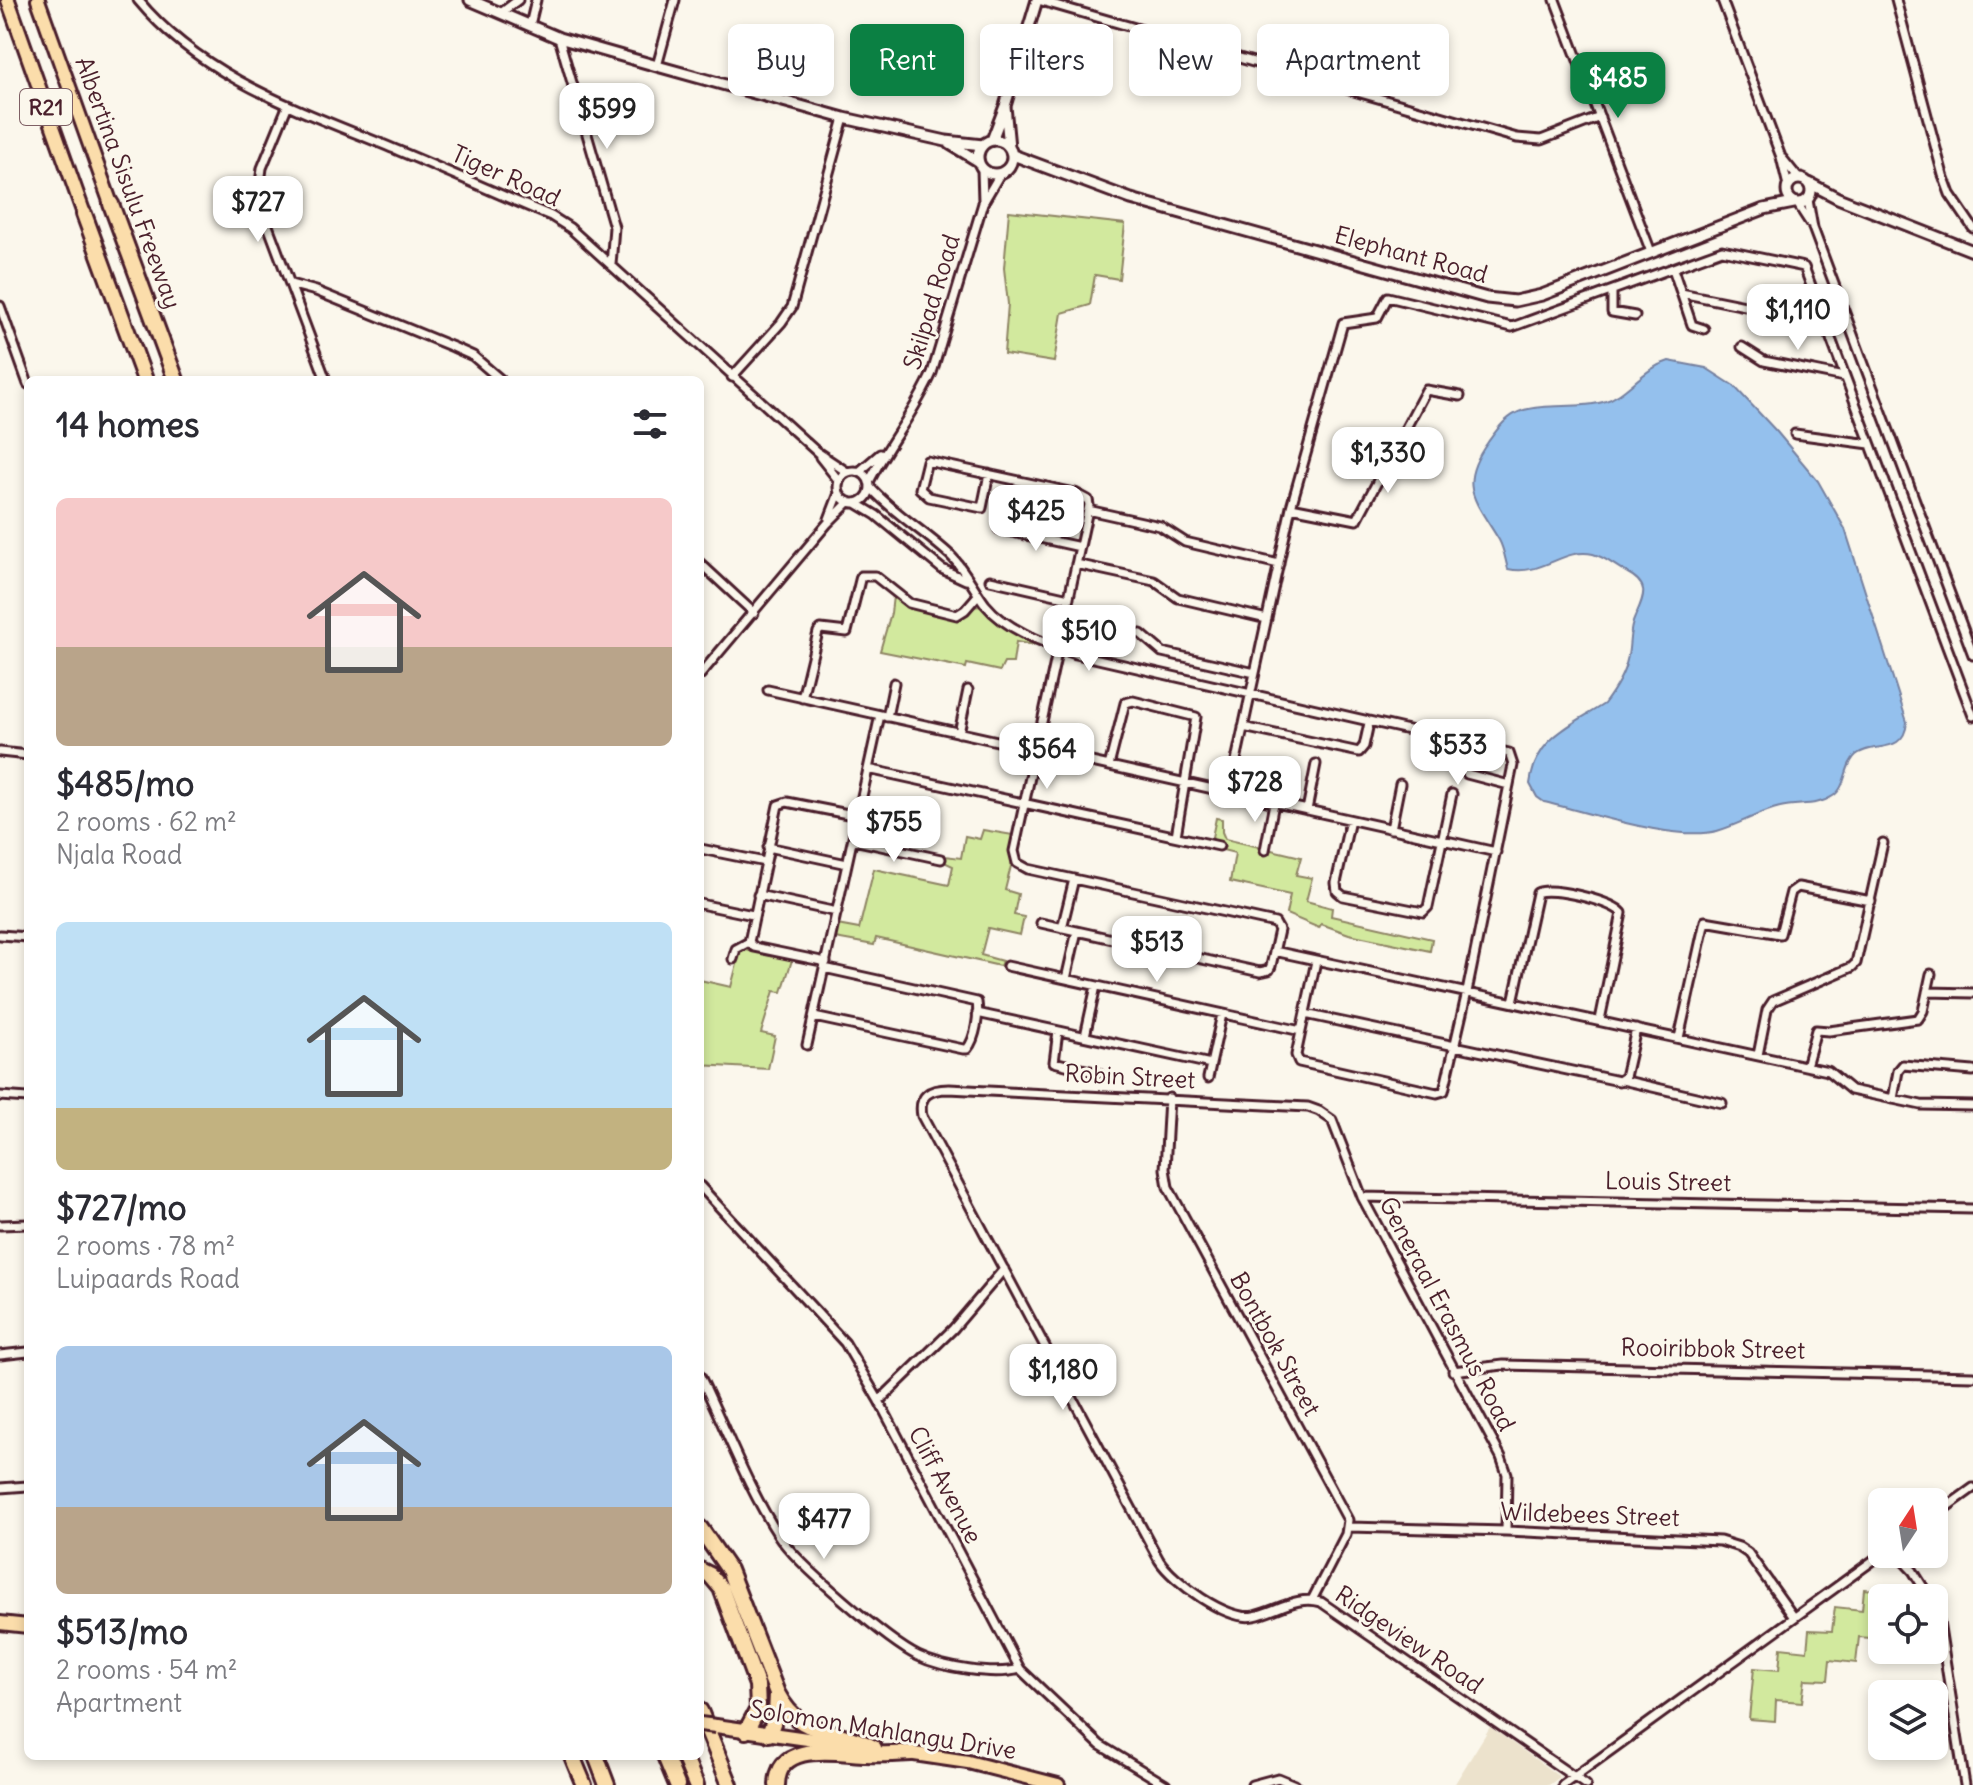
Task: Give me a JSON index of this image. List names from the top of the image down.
{
  "streets": {
    "highway": ["R21", "Albertina Sisulu Freeway"],
    "main road": ["Solomon Mahlangu Drive"],
    "street": [
      "Tiger Road",
      "Elephant Road",
      "Skilpad Road",
      "Robin Street",
      "Louis Street",
      "Generaal Erasmus Road",
      "Bontbok Street",
      "Rooiribbok Street",
      "Cliff Avenue",
      "Wildebees Street",
      "Ridgeview Road"
    ]
  },
  "crossings": [
    ["Tiger Road", "Skilpad Road"],
    ["Elephant Road", "Skilpad Road"],
    ["Robin Street", "Generaal Erasmus Road"],
    ["Robin Street", "Bontbok Street"],
    ["Robin Street", "Ridgeview Road"],
    ["Louis Street", "Generaal Erasmus Road"],
    ["Generaal Erasmus Road", "Rooiribbok Street"],
    ["Generaal Erasmus Road", "Wildebees Street"],
    ["Bontbok Street", "Wildebees Street"]
  ],
  "north": "top",
  "page": {
    "chip": [
      "Buy",
      "Rent",
      "Filters",
      "New",
      "Apartment"
    ],
    "price": [
      "$485",
      "$599",
      "$727",
      "$1,110",
      "$1,330",
      "$425",
      "$510",
      "$533",
      "$564",
      "$728",
      "$755",
      "$513",
      "$1,180",
      "$477"
    ],
    "heading": "14 homes",
    "list": [
      {
        "name": "$485/mo",
        "note": "2 rooms · 62 m² · Njala Road"
      },
      {
        "name": "$727/mo",
        "note": "2 rooms · 78 m² · Luipaards Road"
      },
      {
        "name": "$513/mo",
        "note": "2 rooms · 54 m² · Apartment"
      }
    ]
  }
}
